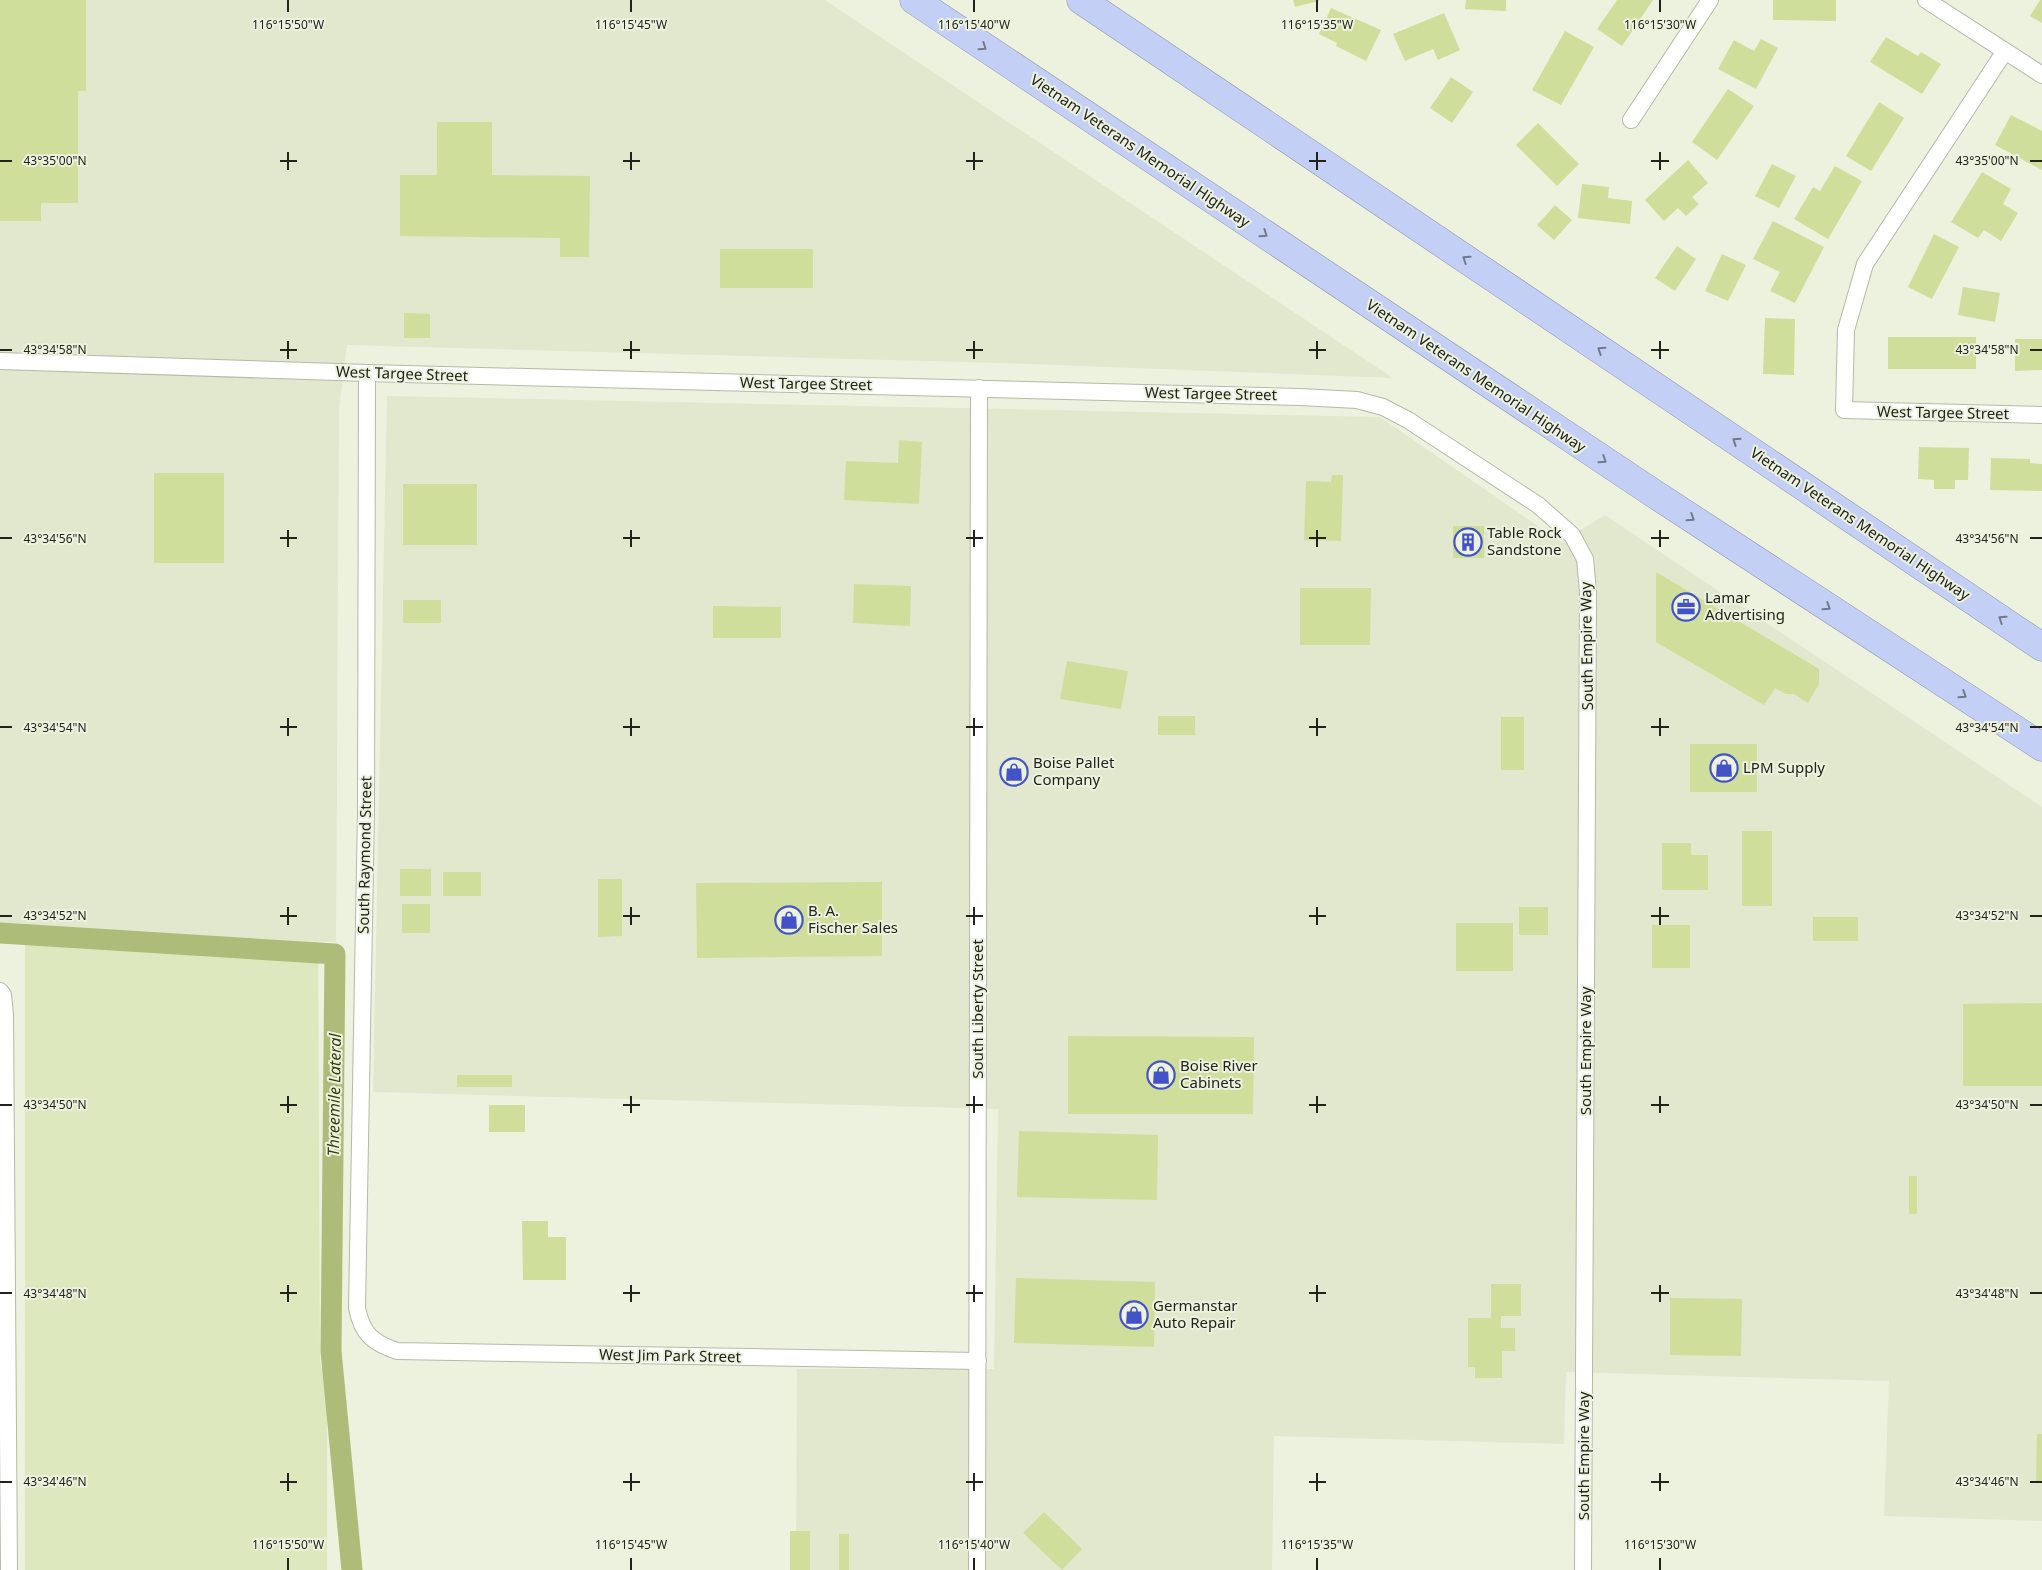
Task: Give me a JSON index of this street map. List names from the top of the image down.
{
  "streets": {
    "highway": ["Vietnam Veterans Memorial Highway"],
    "street": [
      "West Targee Street",
      "South Empire Way",
      "South Raymond Street",
      "South Liberty Street",
      "West Jim Park Street"
    ]
  },
  "crossings": [
    ["West Targee Street", "South Empire Way"],
    ["West Targee Street", "South Raymond Street"],
    ["West Targee Street", "South Liberty Street"],
    ["South Raymond Street", "West Jim Park Street"],
    ["South Liberty Street", "West Jim Park Street"]
  ],
  "water": ["Threemile Lateral"],
  "places": {
    "building": ["Table Rock Sandstone"],
    "office": ["Lamar Advertising"],
    "shop": [
      "LPM Supply",
      "Boise Pallet Company",
      "B. A. Fischer Sales",
      "Boise River Cabinets",
      "Germanstar Auto Repair"
    ]
  },
  "coordinates": [
    "116°15'50\"W",
    "116°15'45\"W",
    "116°15'40\"W",
    "116°15'35\"W",
    "116°15'30\"W",
    "43°35'00\"N",
    "43°34'58\"N",
    "43°34'56\"N",
    "43°34'54\"N",
    "43°34'52\"N",
    "43°34'50\"N",
    "43°34'48\"N",
    "43°34'46\"N"
  ]
}
